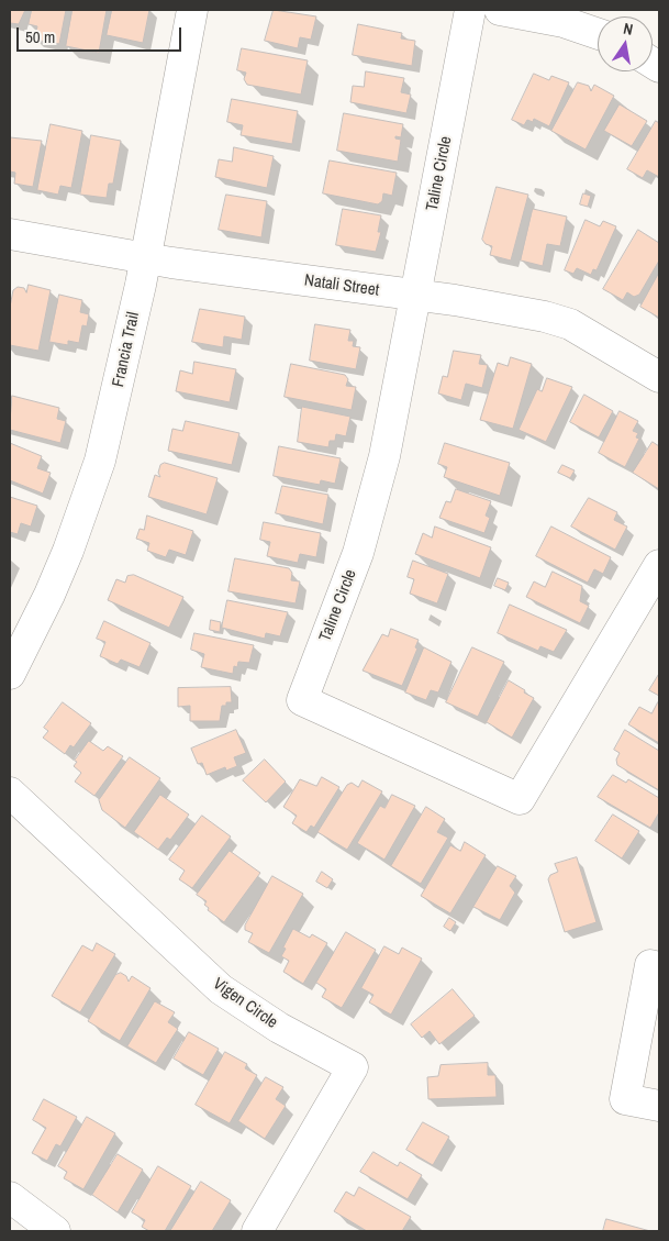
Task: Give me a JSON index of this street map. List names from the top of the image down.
{
  "streets": {
    "street": [
      "Taline Circle",
      "Natali Street",
      "Francia Trail",
      "Vigen Circle"
    ]
  },
  "crossings": [
    ["Taline Circle", "Natali Street"],
    ["Natali Street", "Francia Trail"]
  ],
  "scale_bar": "50 m",
  "north": "top"
}
